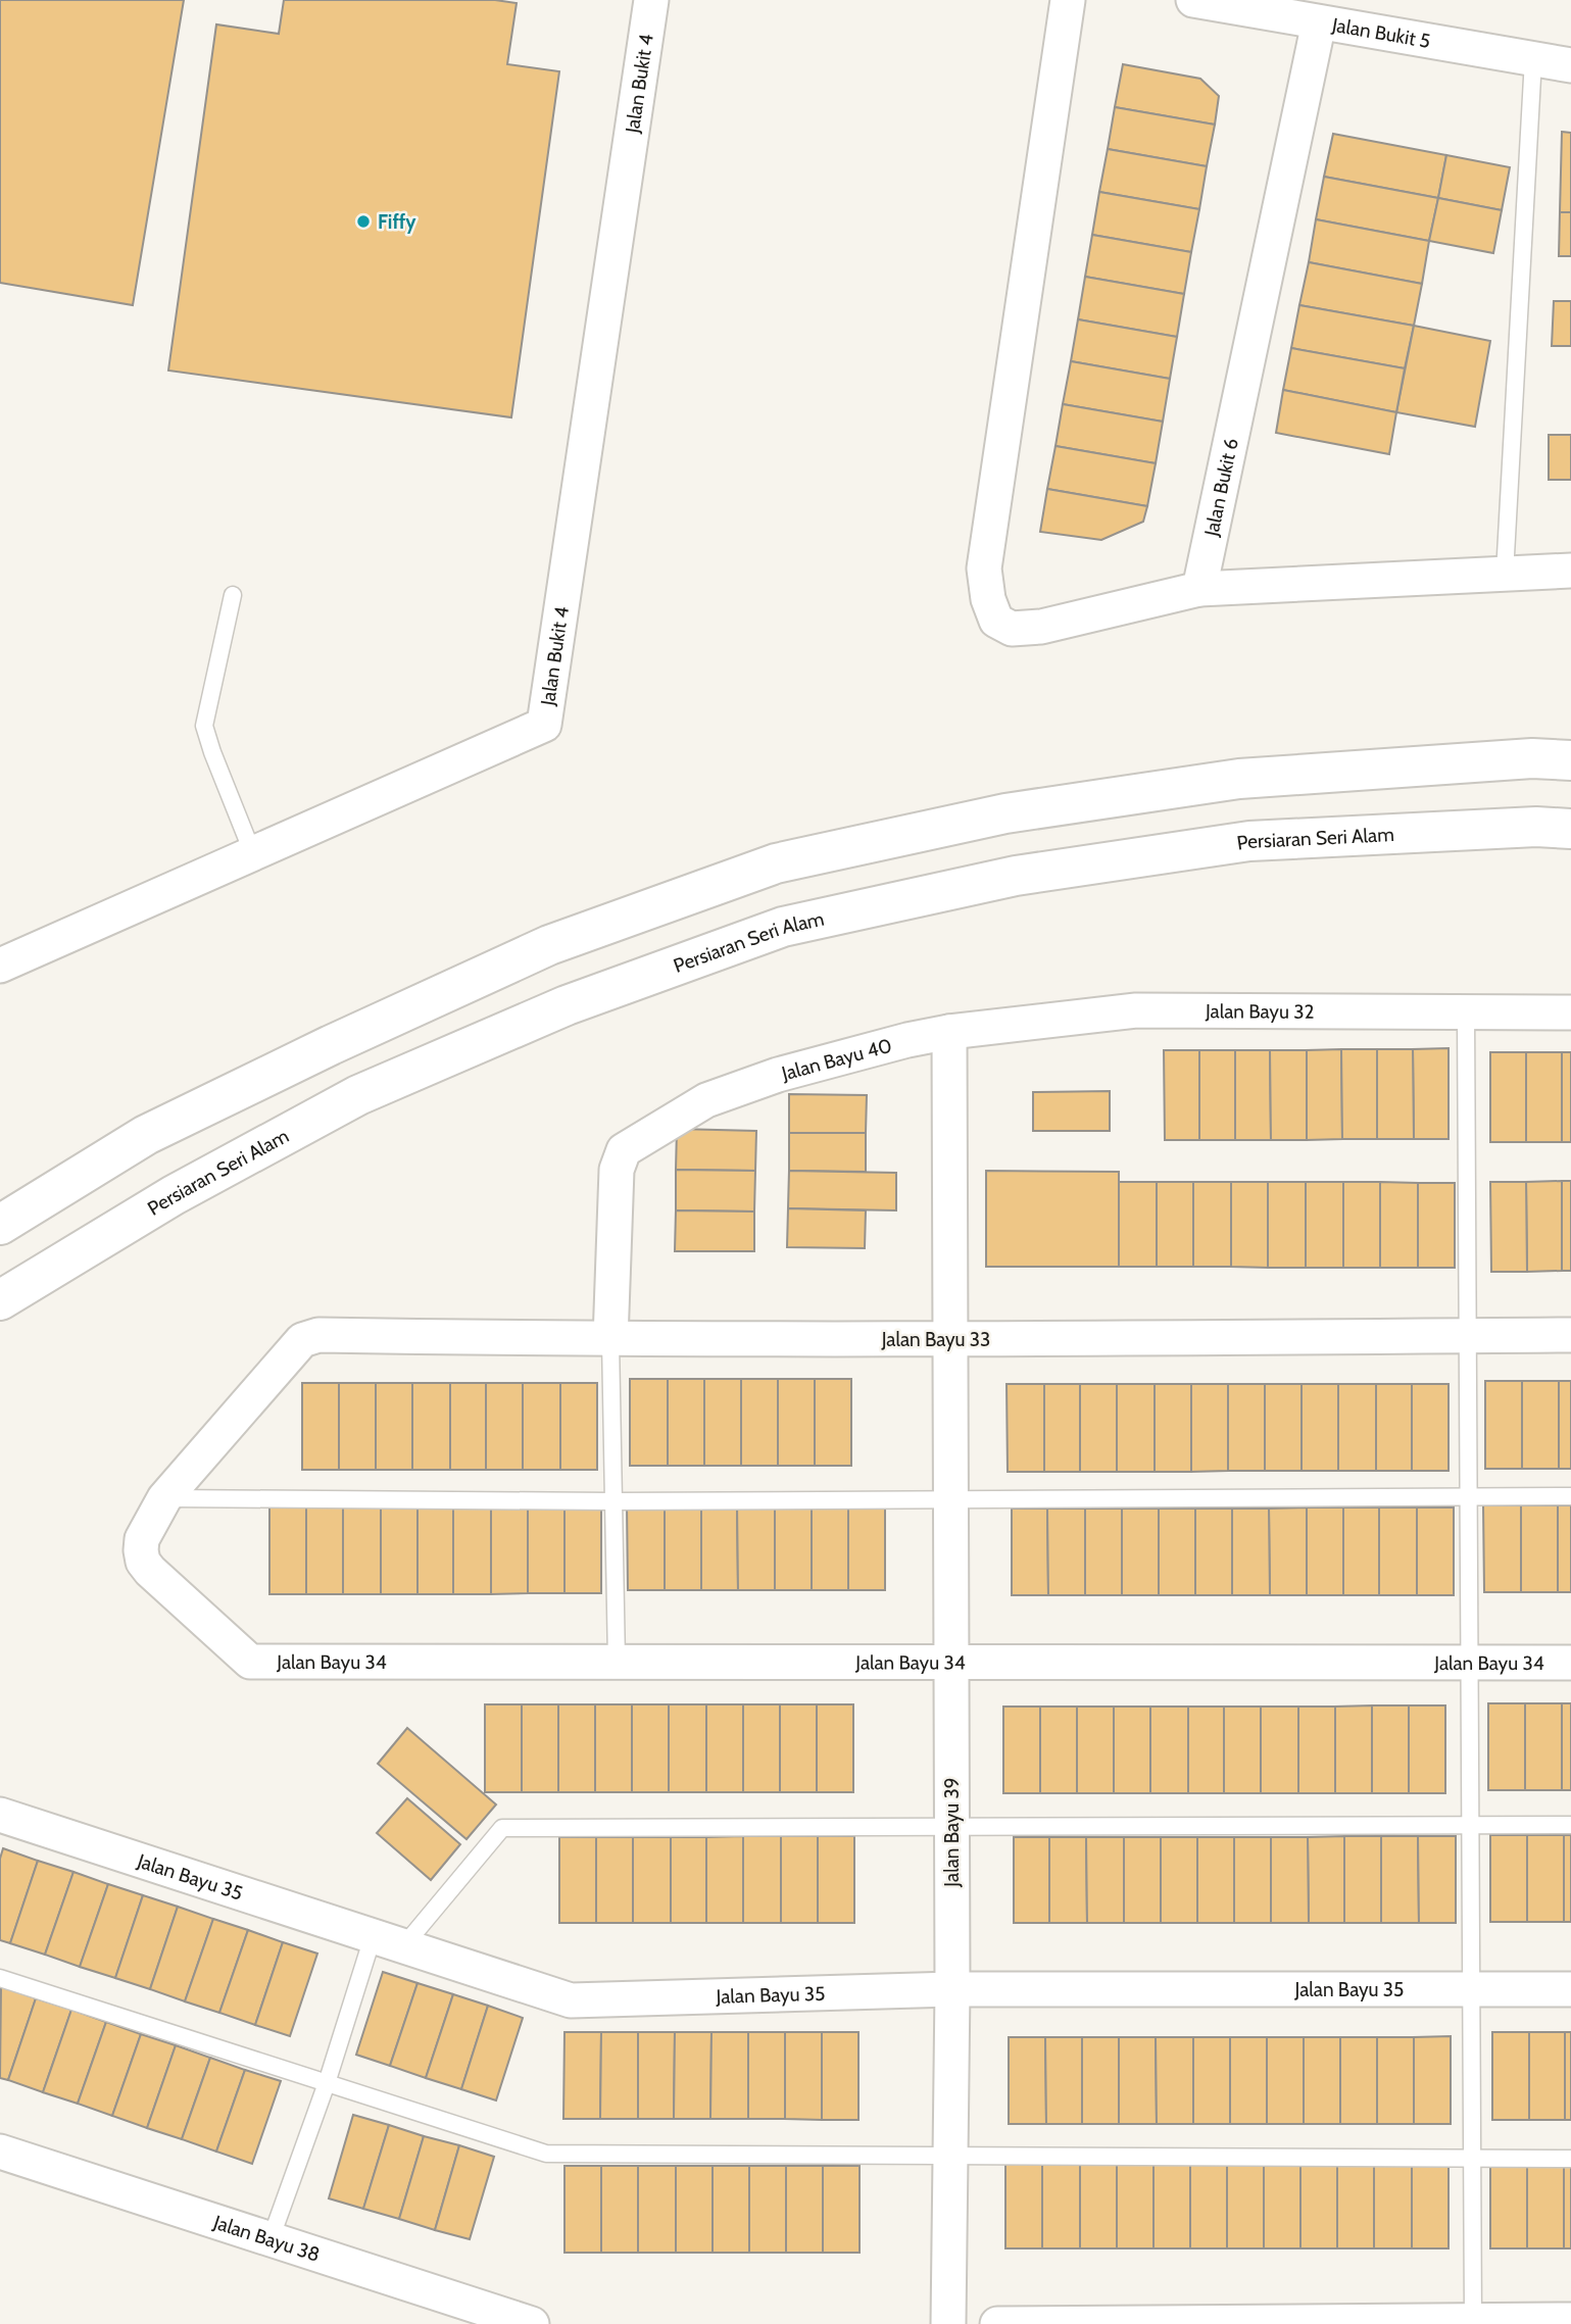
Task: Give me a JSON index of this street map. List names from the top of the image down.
{
  "streets": {
    "main road": ["Persiaran Seri Alam"],
    "street": [
      "Jalan Bukit 5",
      "Jalan Bukit 4",
      "Jalan Bukit 6",
      "Jalan Bayu 32",
      "Jalan Bayu 40",
      "Jalan Bayu 33",
      "Jalan Bayu 34",
      "Jalan Bayu 39",
      "Jalan Bayu 35",
      "Jalan Bayu 38"
    ]
  },
  "crossings": [
    ["Jalan Bukit 5", "Jalan Bukit 6"],
    ["Jalan Bayu 32", "Jalan Bayu 40"],
    ["Jalan Bayu 40", "Jalan Bayu 33"],
    ["Jalan Bayu 33", "Jalan Bayu 34"],
    ["Jalan Bayu 33", "Jalan Bayu 39"],
    ["Jalan Bayu 34", "Jalan Bayu 39"],
    ["Jalan Bayu 39", "Jalan Bayu 35"]
  ],
  "places": ["Fiffy"]
}
